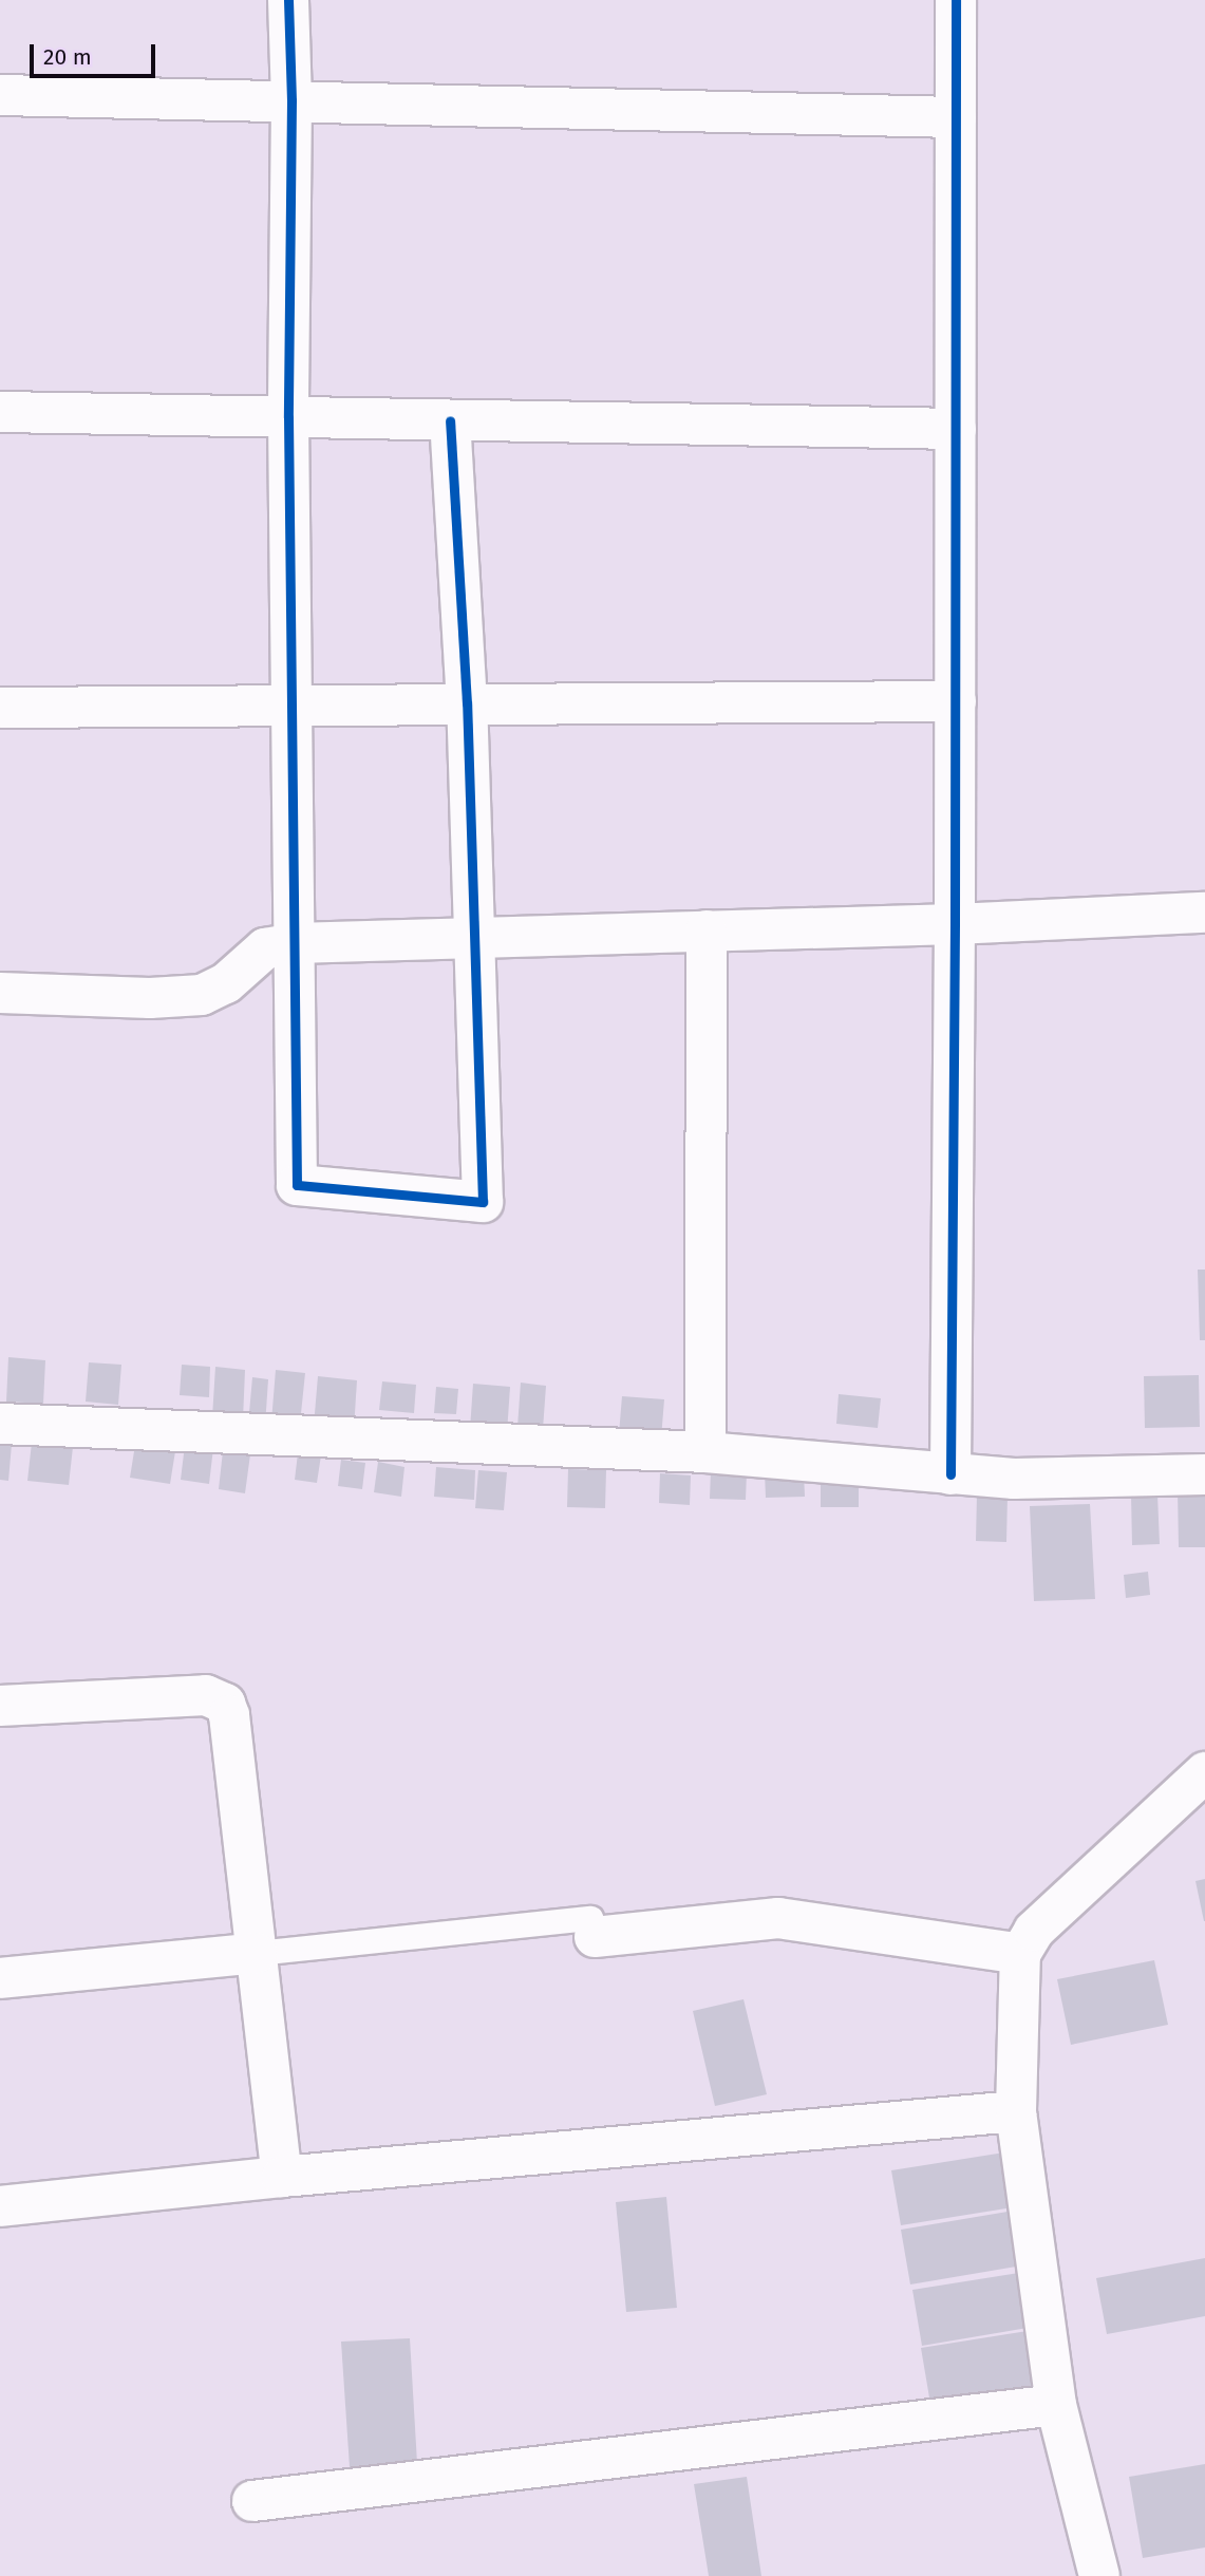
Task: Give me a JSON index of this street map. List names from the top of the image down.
{
  "scale_bar": "20 m"
}
